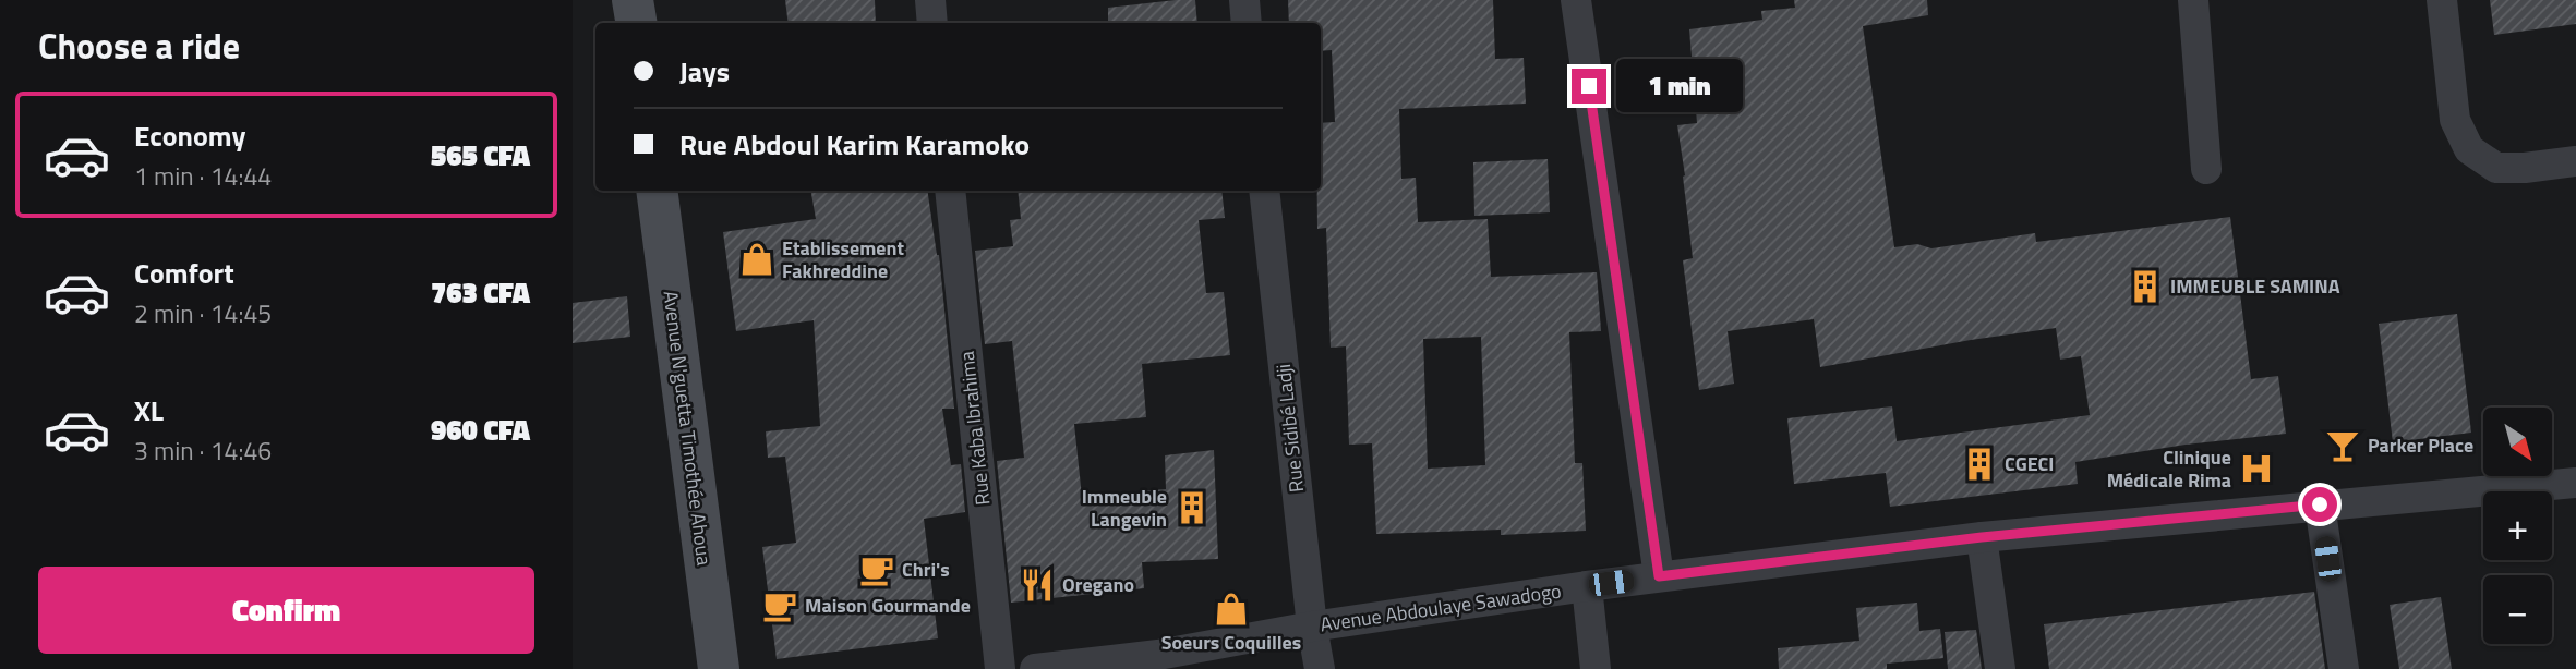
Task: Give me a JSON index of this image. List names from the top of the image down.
{
  "streets": {
    "street": [
      "Avenue N'guetta Timothée Ahoua",
      "Rue Kaba Ibrahima",
      "Rue Sidibé Ladji",
      "Avenue Abdoulaye Sawadogo"
    ]
  },
  "crossings": [
    ["Rue Sidibé Ladji", "Avenue Abdoulaye Sawadogo"]
  ],
  "places": {
    "shop": ["Etablissement Fakhreddine", "Soeurs Coquilles"],
    "building": ["IMMEUBLE SAMINA", "CGECI", "Immeuble Langevin"],
    "bar": ["Parker Place"],
    "hospital": ["Clinique Médicale Rima"],
    "cafe": ["Chri's", "Maison Gourmande"],
    "restaurant": ["Oregano"]
  },
  "north": "bottom right",
  "page": {
    "heading": "Choose a ride",
    "banner": ["Jays", "Rue Abdoul Karim Karamoko"],
    "bubble": "1 min",
    "list": [
      {
        "name": "Economy",
        "note": "1 min · 14:44",
        "value": "565 CFA"
      },
      {
        "name": "Comfort",
        "note": "2 min · 14:45",
        "value": "763 CFA"
      },
      {
        "name": "XL",
        "note": "3 min · 14:46",
        "value": "960 CFA"
      }
    ],
    "map_buttons": ["+", "−"],
    "buttons": "Confirm"
  }
}
